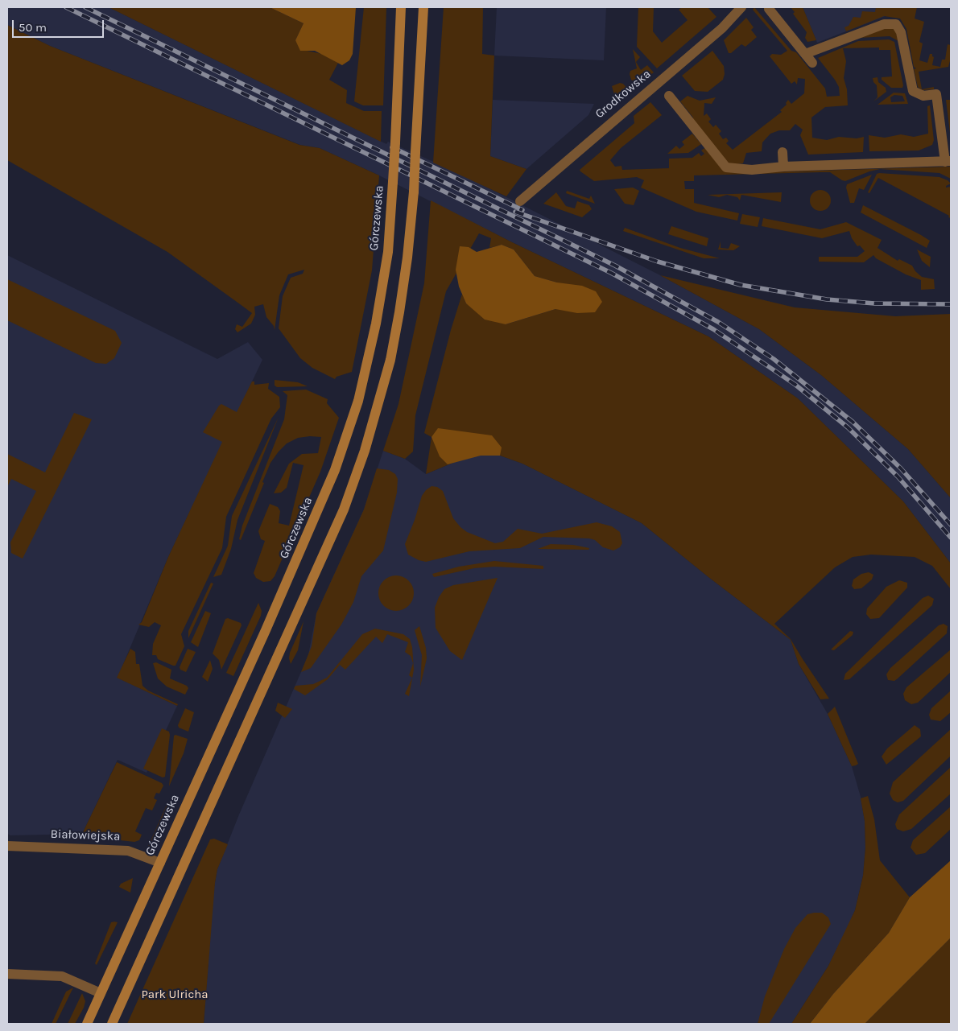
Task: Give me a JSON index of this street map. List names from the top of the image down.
{
  "streets": {
    "main road": ["Górczewska"],
    "street": ["Grodkowska", "Białowiejska"]
  },
  "crossings": [
    ["Górczewska", "Białowiejska"]
  ],
  "parks": ["Park Ulricha"],
  "scale_bar": "50 m"
}
